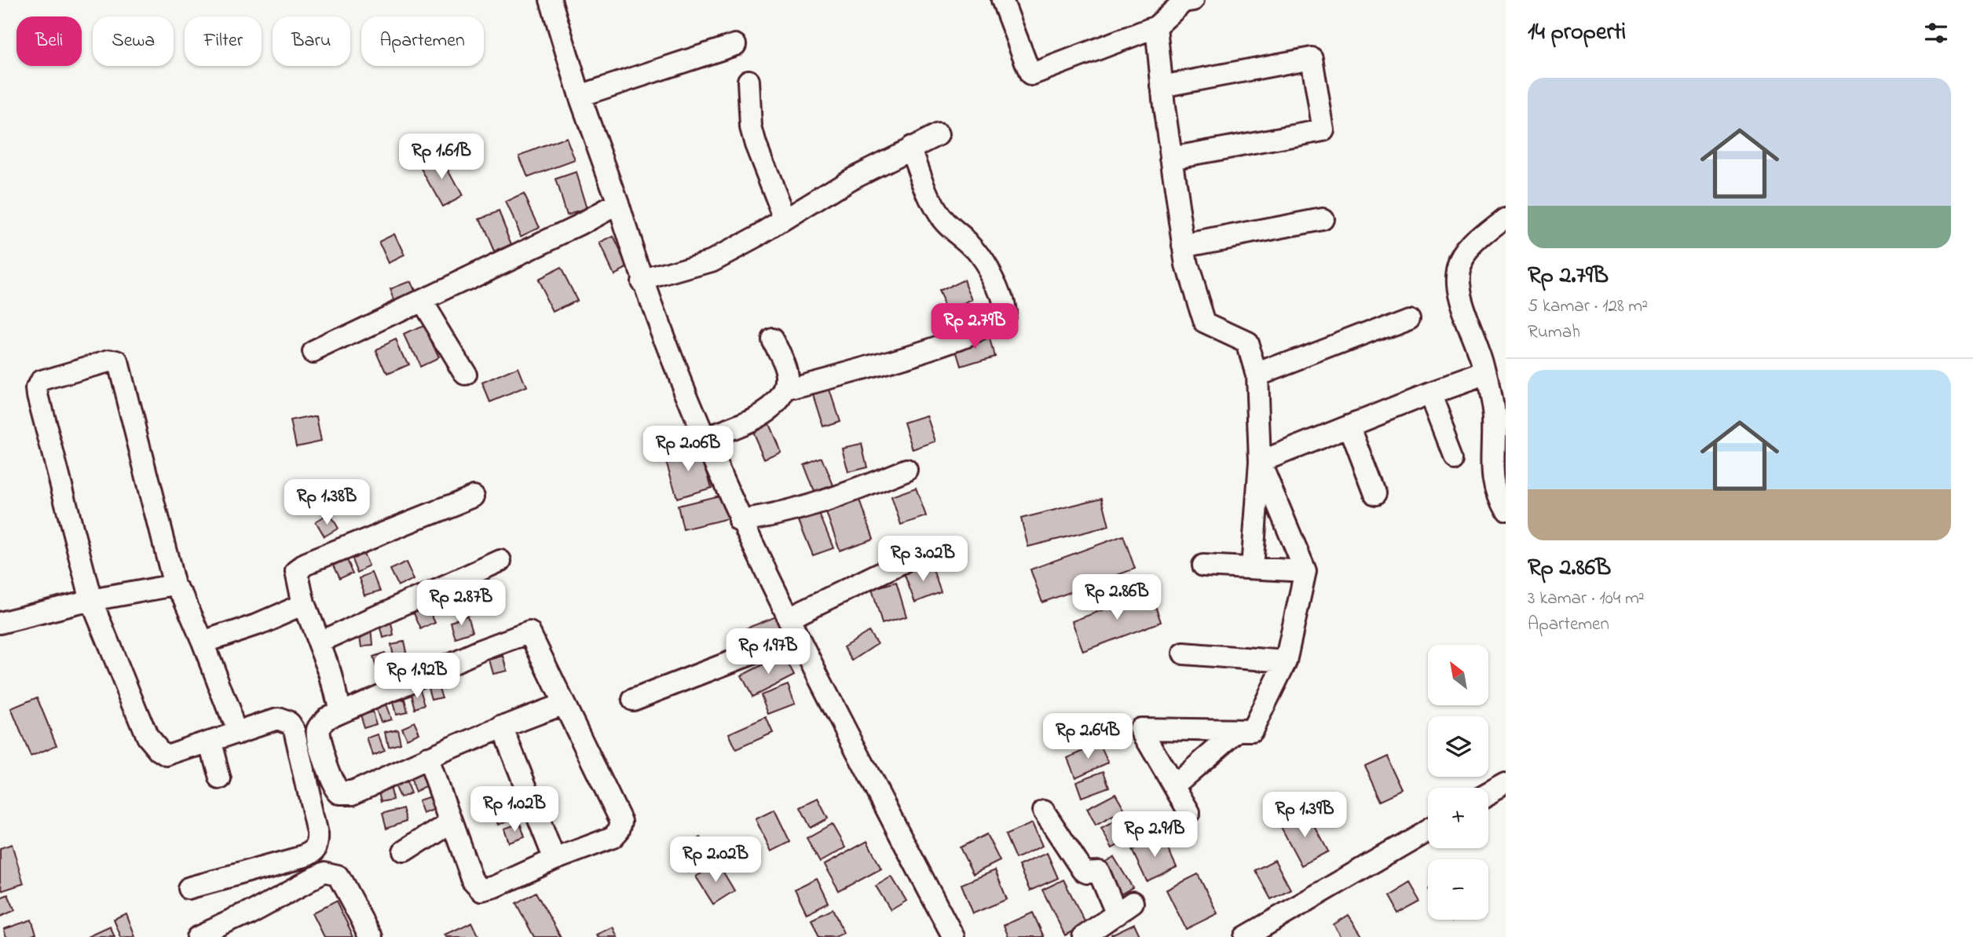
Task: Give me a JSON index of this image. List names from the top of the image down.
{
  "north": "top left",
  "page": {
    "heading": "14 properti",
    "chip": [
      "Beli",
      "Sewa",
      "Filter",
      "Baru",
      "Apartemen"
    ],
    "list": [
      {
        "name": "Rp 2.79B",
        "note": "5 kamar · 128 m² · Rumah"
      },
      {
        "name": "Rp 2.86B",
        "note": "3 kamar · 104 m² · Apartemen"
      }
    ],
    "price": [
      "Rp 1.61B",
      "Rp 2.79B",
      "Rp 2.06B",
      "Rp 1.38B",
      "Rp 3.02B",
      "Rp 2.86B",
      "Rp 2.87B",
      "Rp 1.97B",
      "Rp 1.92B",
      "Rp 2.64B",
      "Rp 1.02B",
      "Rp 1.39B",
      "Rp 2.91B",
      "Rp 2.02B"
    ],
    "map_buttons": ["+", "−"]
  }
}
